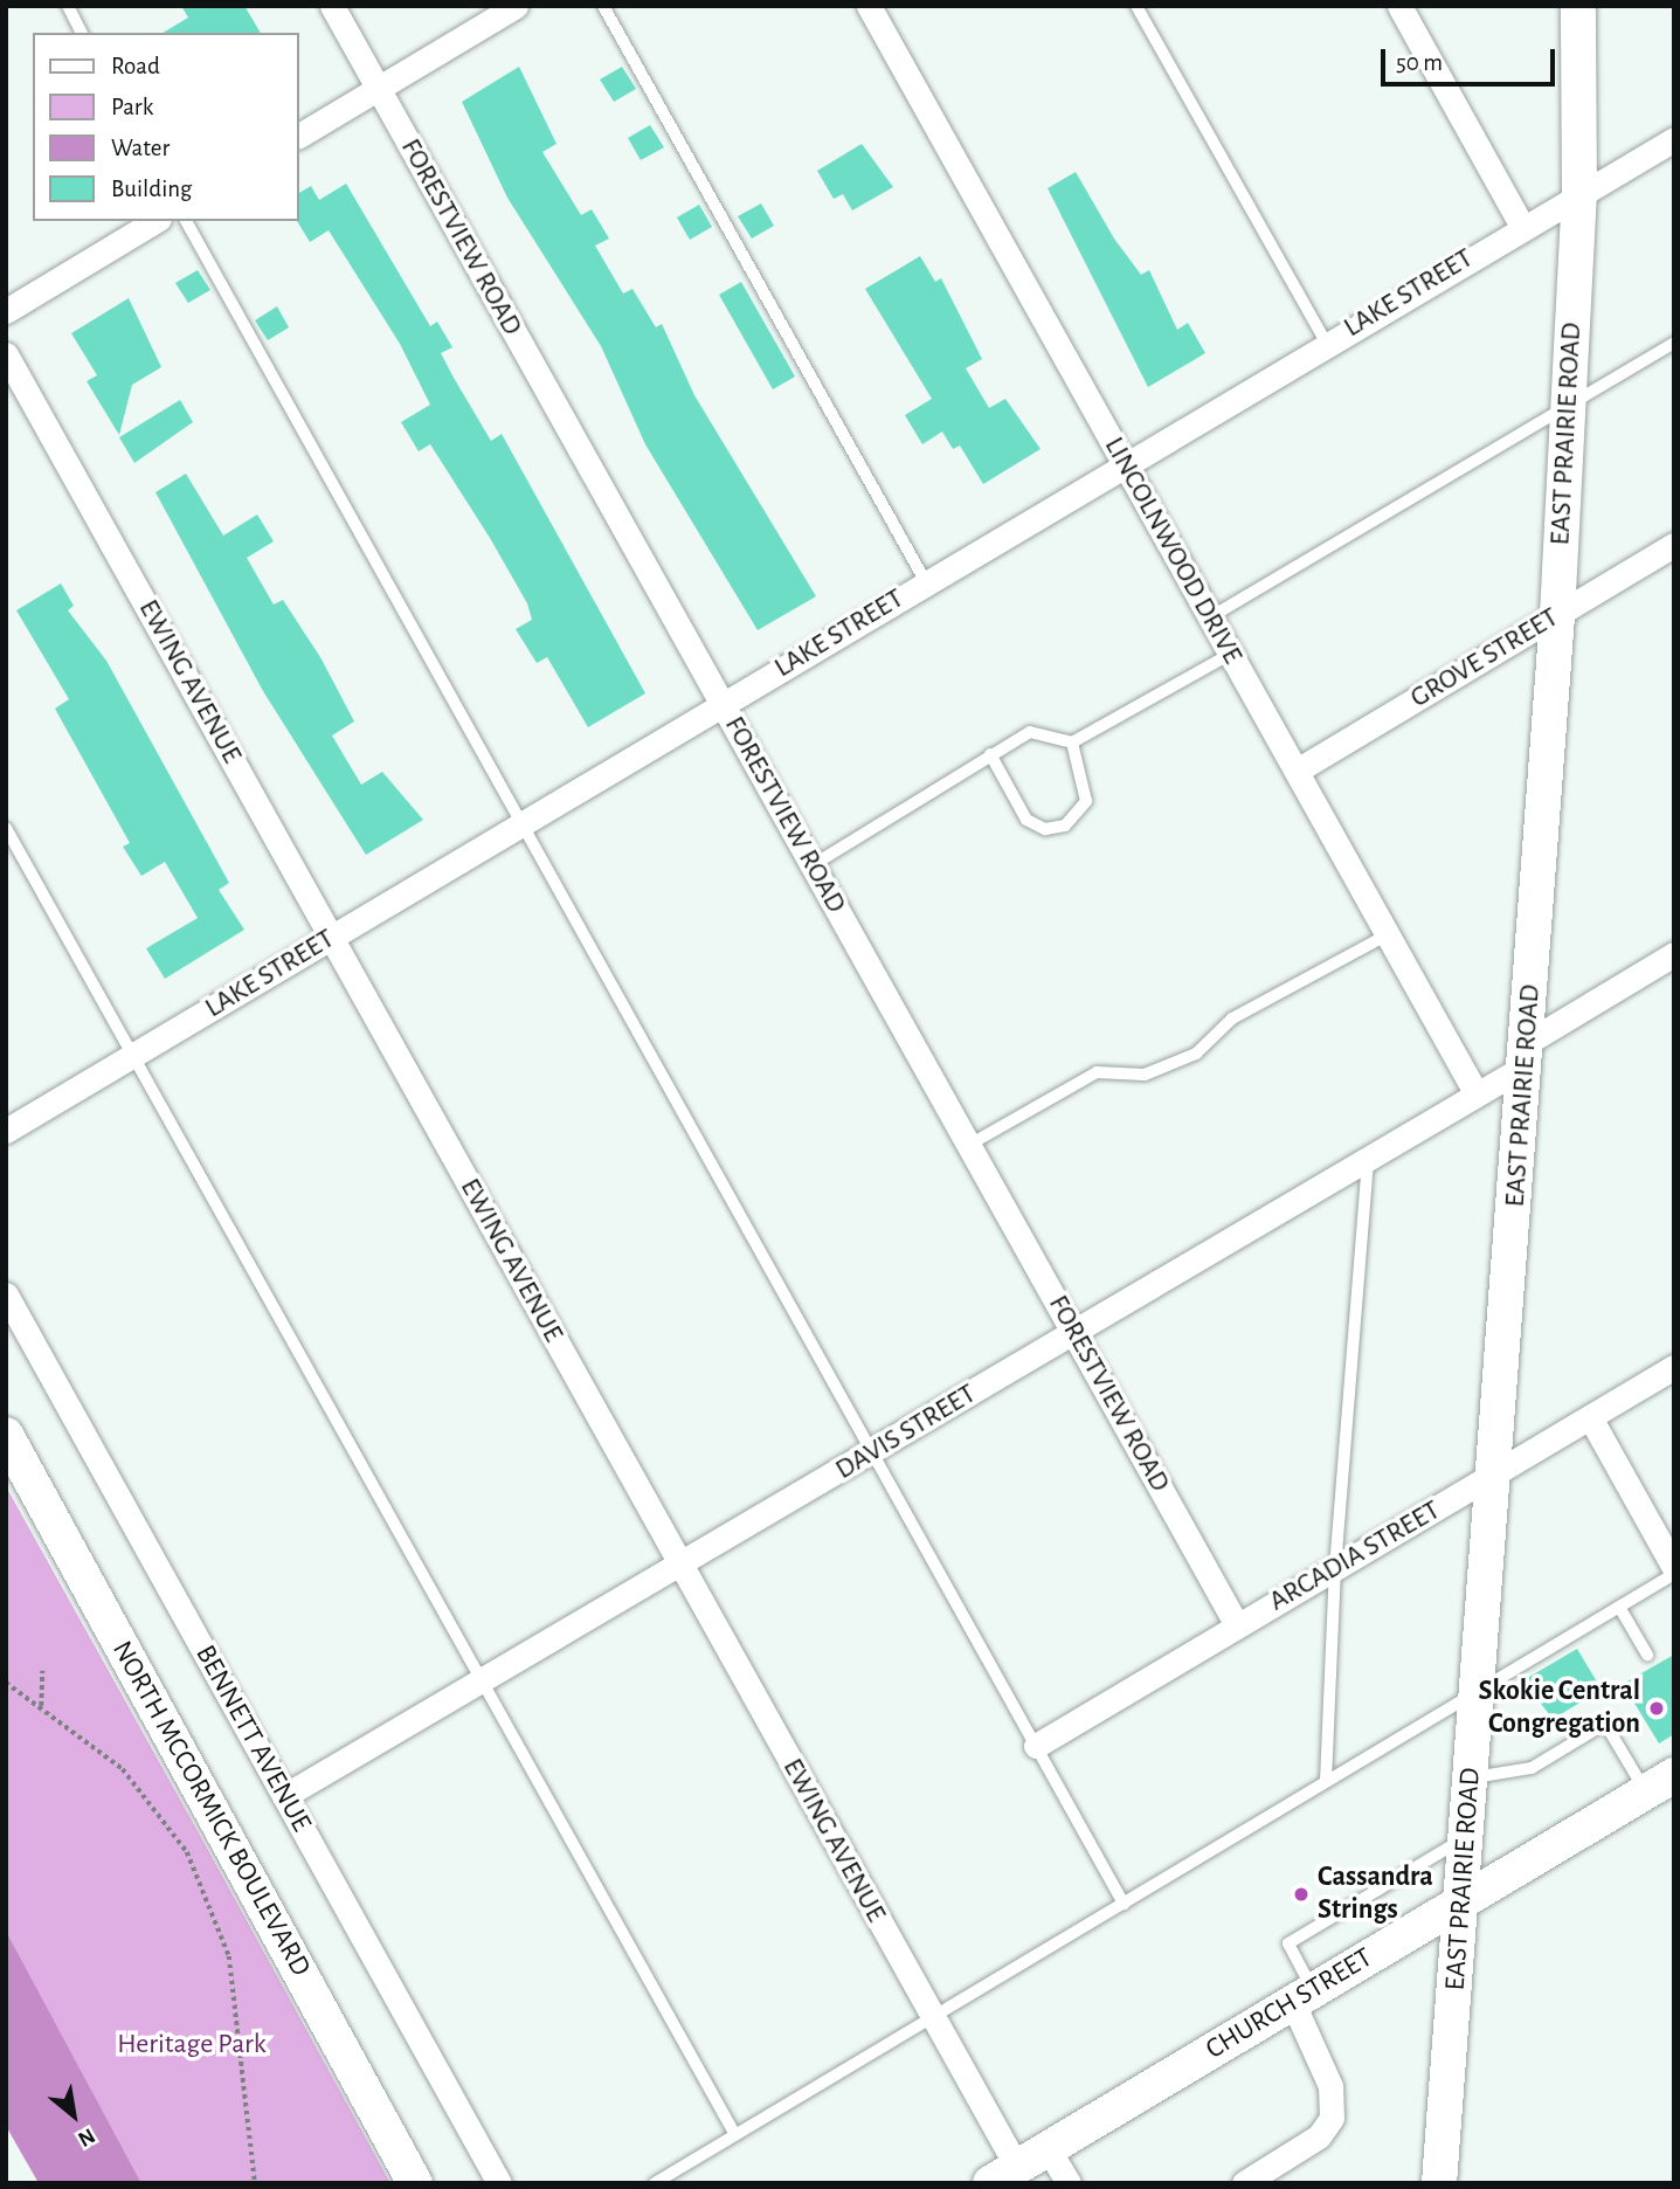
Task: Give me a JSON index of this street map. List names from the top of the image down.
{
  "streets": {
    "street": [
      "FORESTVIEW ROAD",
      "LAKE STREET",
      "EAST PRAIRIE ROAD",
      "LINCOLNWOOD DRIVE",
      "GROVE STREET",
      "EWING AVENUE",
      "DAVIS STREET",
      "ARCADIA STREET",
      "BENNETT AVENUE",
      "NORTH MCCORMICK BOULEVARD",
      "CHURCH STREET"
    ]
  },
  "crossings": [
    ["FORESTVIEW ROAD", "LAKE STREET"],
    ["FORESTVIEW ROAD", "DAVIS STREET"],
    ["FORESTVIEW ROAD", "ARCADIA STREET"],
    ["LAKE STREET", "EAST PRAIRIE ROAD"],
    ["LAKE STREET", "LINCOLNWOOD DRIVE"],
    ["LAKE STREET", "EWING AVENUE"],
    ["EAST PRAIRIE ROAD", "GROVE STREET"],
    ["EAST PRAIRIE ROAD", "DAVIS STREET"],
    ["EAST PRAIRIE ROAD", "ARCADIA STREET"],
    ["EAST PRAIRIE ROAD", "CHURCH STREET"],
    ["LINCOLNWOOD DRIVE", "GROVE STREET"],
    ["LINCOLNWOOD DRIVE", "DAVIS STREET"],
    ["EWING AVENUE", "DAVIS STREET"],
    ["EWING AVENUE", "CHURCH STREET"],
    ["DAVIS STREET", "BENNETT AVENUE"]
  ],
  "parks": ["Heritage Park"],
  "places": ["Skokie Central Congregation", "Cassandra Strings"],
  "legend": [
    "Road",
    "Park",
    "Water",
    "Building"
  ],
  "scale_bar": "50 m",
  "north": "bottom right"
}
